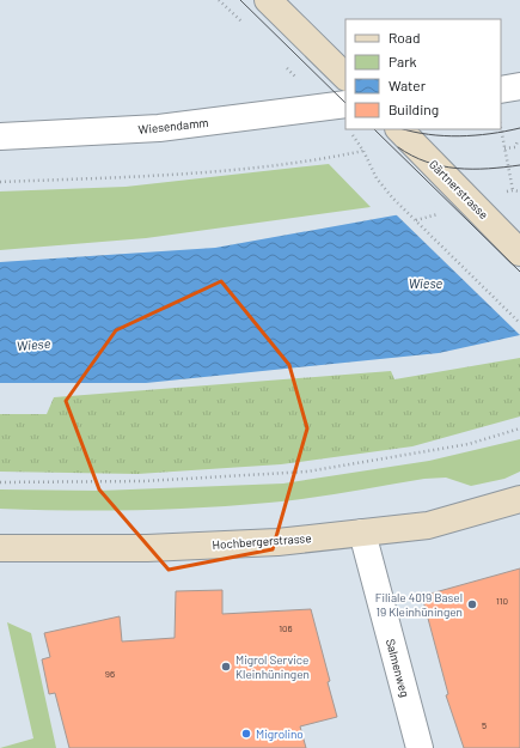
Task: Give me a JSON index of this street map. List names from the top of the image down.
{
  "streets": {
    "main road": ["Gärtnerstrasse", "Hochbergerstrasse"],
    "street": ["Wiesendamm", "Salmenweg"]
  },
  "crossings": [
    ["Hochbergerstrasse", "Salmenweg"]
  ],
  "water": ["Wiese"],
  "places": ["Filiale 4019 Basel 19 Kleinhüningen", "Migrol Service Kleinhüningen", "Migrolino"],
  "house_numbers": [
    "110",
    "106",
    "96",
    "5"
  ],
  "legend": [
    "Road",
    "Park",
    "Water",
    "Building"
  ]
}
